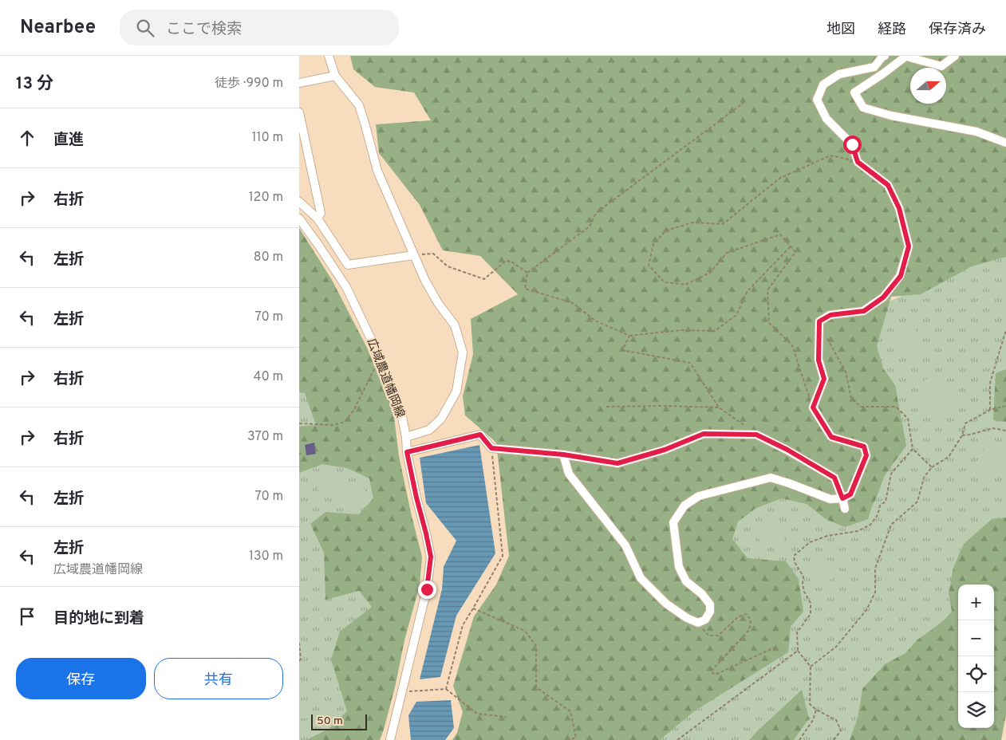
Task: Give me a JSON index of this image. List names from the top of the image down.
{
  "streets": {
    "street": ["広域農道幡岡線"]
  },
  "scale_bar": "50 m",
  "north": "right",
  "page": {
    "header": "Nearbee",
    "search": "ここで検索",
    "nav": ["地図", "経路", "保存済み"],
    "heading": ["13 分", "徒歩 · 990 m"],
    "list": [
      ["直進", "110 m"],
      ["右折", "120 m"],
      ["左折", "80 m"],
      ["左折", "70 m"],
      ["右折", "40 m"],
      ["右折", "370 m"],
      ["左折", "70 m"],
      ["左折", "広域農道幡岡線", "130 m"],
      "目的地に到着"
    ],
    "map_buttons": ["+", "−"],
    "buttons": ["保存", "共有"],
    "scale": "50 m"
  }
}
